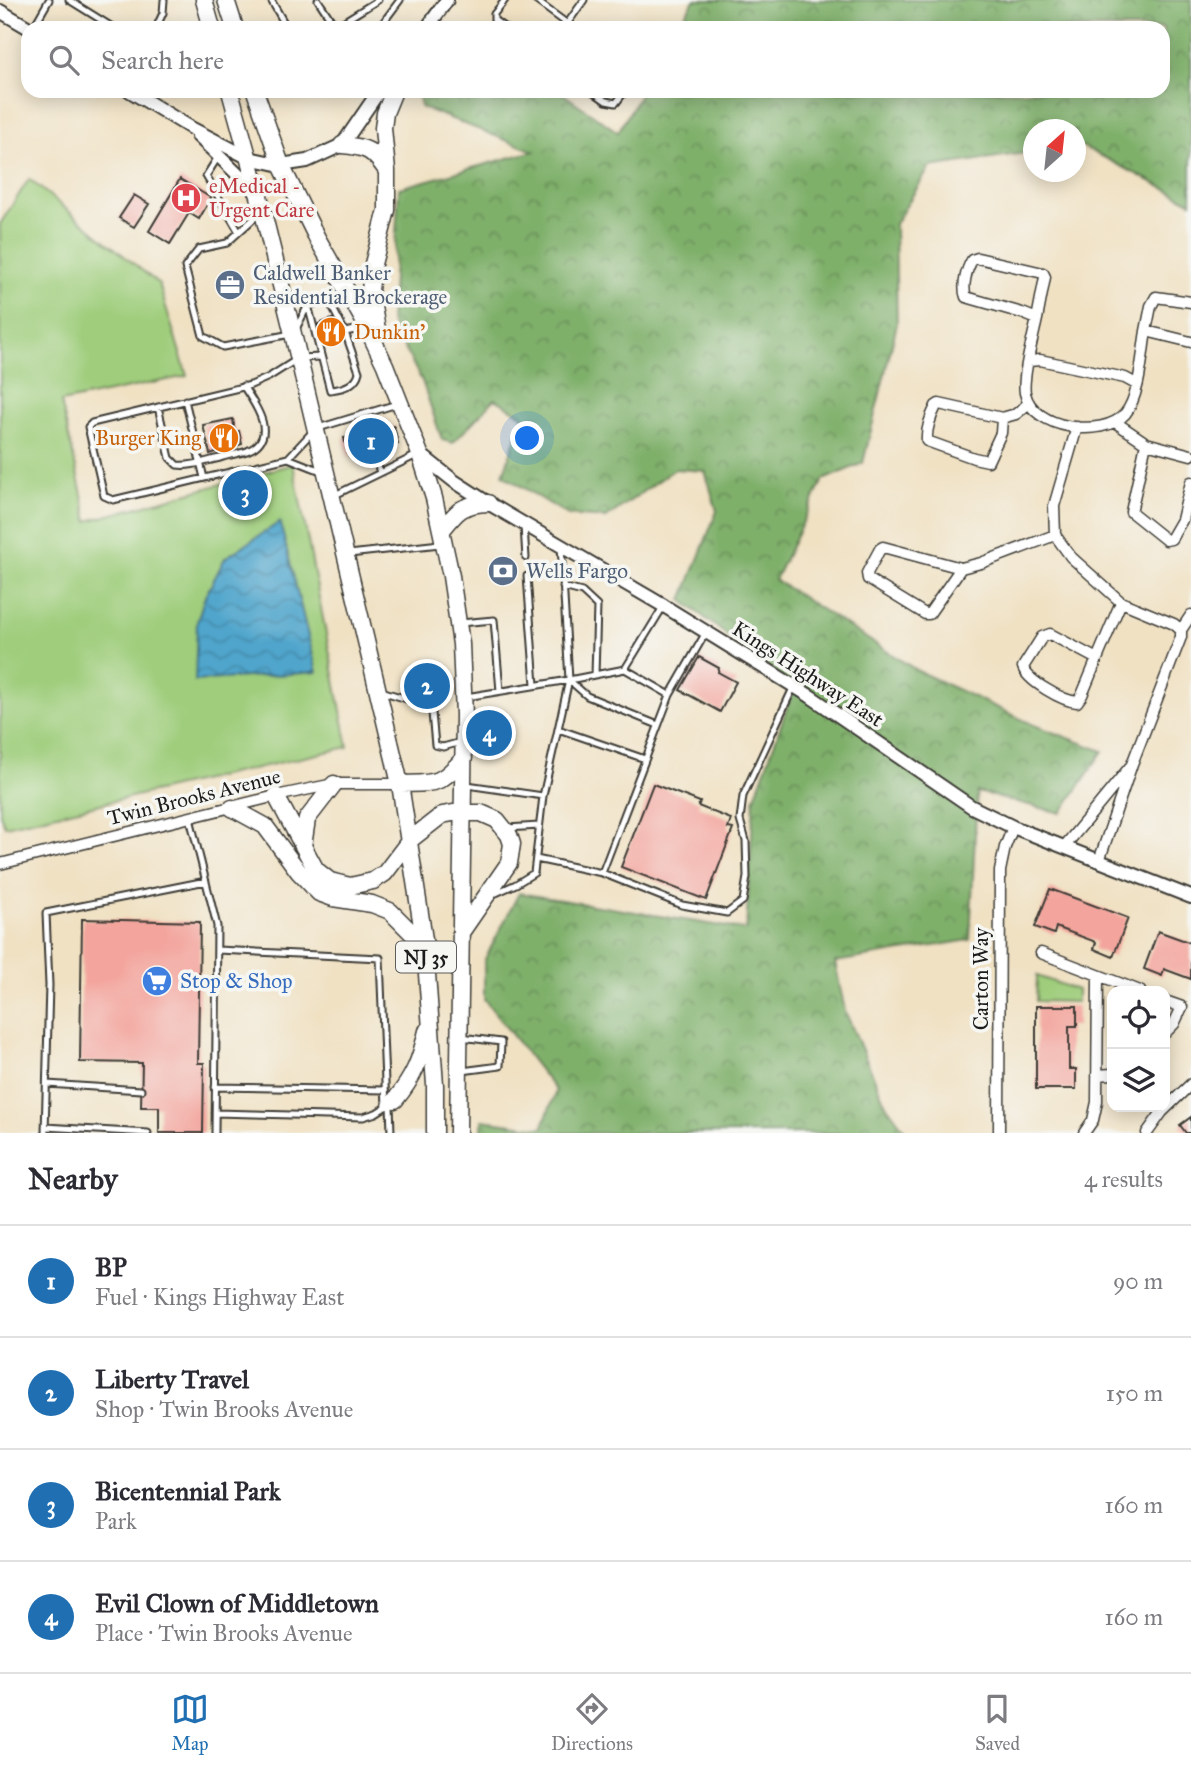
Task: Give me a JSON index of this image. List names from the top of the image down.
{
  "streets": {
    "highway": ["NJ 35"],
    "street": ["Kings Highway East", "Twin Brooks Avenue", "Carton Way"]
  },
  "crossings": [
    ["Kings Highway East", "NJ 35"],
    ["Kings Highway East", "Carton Way"],
    ["Twin Brooks Avenue", "NJ 35"]
  ],
  "places": {
    "hospital": ["eMedical - Urgent Care"],
    "office": ["Caldwell Banker Residential Brockerage"],
    "restaurant": ["Dunkin'", "Burger King"],
    "bank": ["Wells Fargo"],
    "supermarket": ["Stop & Shop"]
  },
  "north": "top right",
  "page": {
    "search": "Search here",
    "pins": [
      "1",
      "3",
      "2",
      "4"
    ],
    "heading": ["Nearby", "4 results"],
    "list": [
      {
        "mark": "1",
        "name": "BP",
        "note": "Fuel · Kings Highway East",
        "value": "90 m"
      },
      {
        "mark": "2",
        "name": "Liberty Travel",
        "note": "Shop · Twin Brooks Avenue",
        "value": "150 m"
      },
      {
        "mark": "3",
        "name": "Bicentennial Park",
        "note": "Park",
        "value": "160 m"
      },
      {
        "mark": "4",
        "name": "Evil Clown of Middletown",
        "note": "Place · Twin Brooks Avenue",
        "value": "160 m"
      }
    ],
    "nav": ["Map", "Directions", "Saved"]
  }
}
